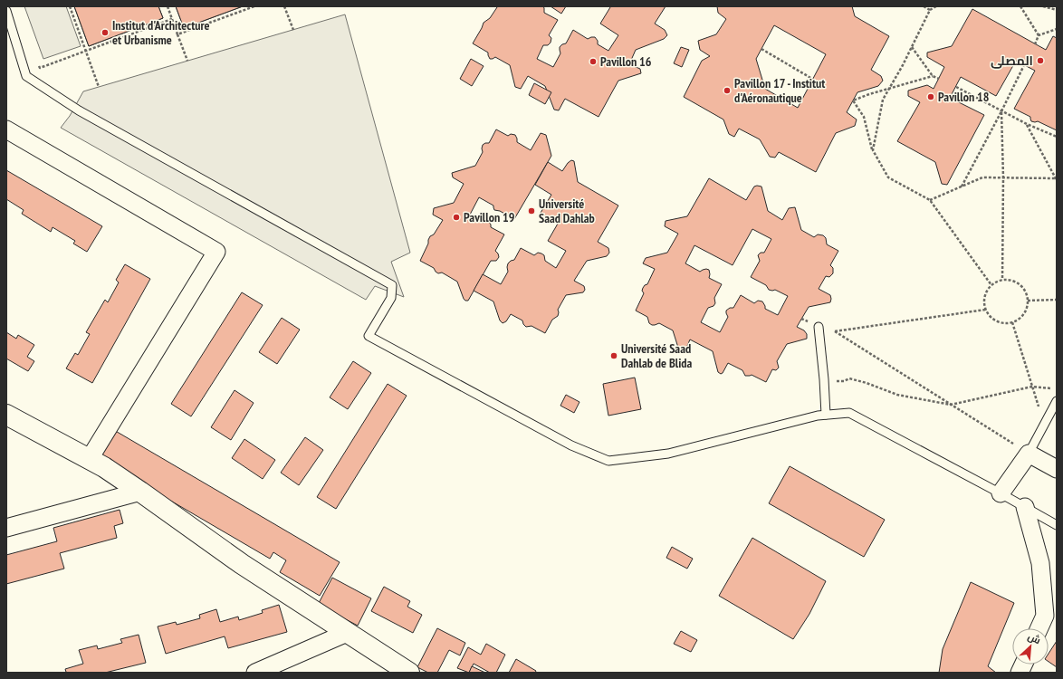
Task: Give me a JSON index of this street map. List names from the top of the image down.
{
  "places": [
    "Institut d'Architecture et Urbanisme",
    "المصلى",
    "Pavillon 16",
    "Pavillon 17 - Institut d'Aéronautique",
    "Pavillon 18",
    "Université Saad Dahlab",
    "Pavillon 19",
    "Université Saad Dahlab de Blida"
  ],
  "north": "top right"
}
